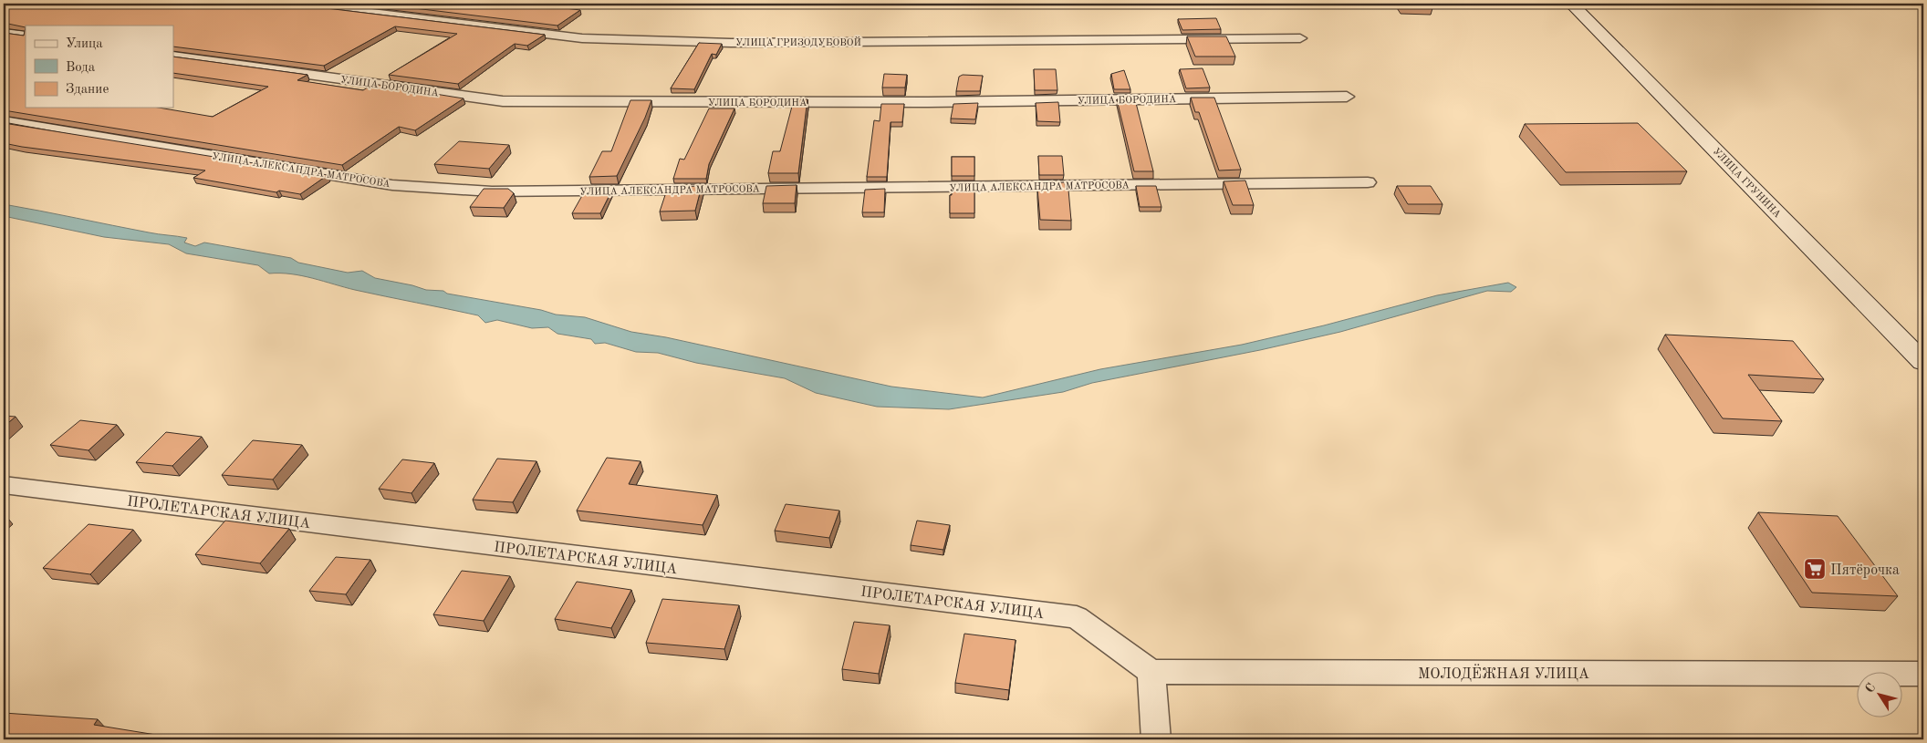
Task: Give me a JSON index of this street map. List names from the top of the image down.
{
  "streets": {
    "street": [
      "УЛИЦА ГРИЗОДУБОВОЙ",
      "УЛИЦА БОРОДИНА",
      "УЛИЦА АЛЕКСАНДРА МАТРОСОВА",
      "УЛИЦА ГРУНИНА",
      "ПРОЛЕТАРСКАЯ УЛИЦА",
      "МОЛОДЁЖНАЯ УЛИЦА"
    ]
  },
  "crossings": [
    ["ПРОЛЕТАРСКАЯ УЛИЦА", "МОЛОДЁЖНАЯ УЛИЦА"]
  ],
  "places": {
    "supermarket": ["Пятёрочка"]
  },
  "legend": ["Улица", "Вода", "Здание"],
  "north": "top left"
}
